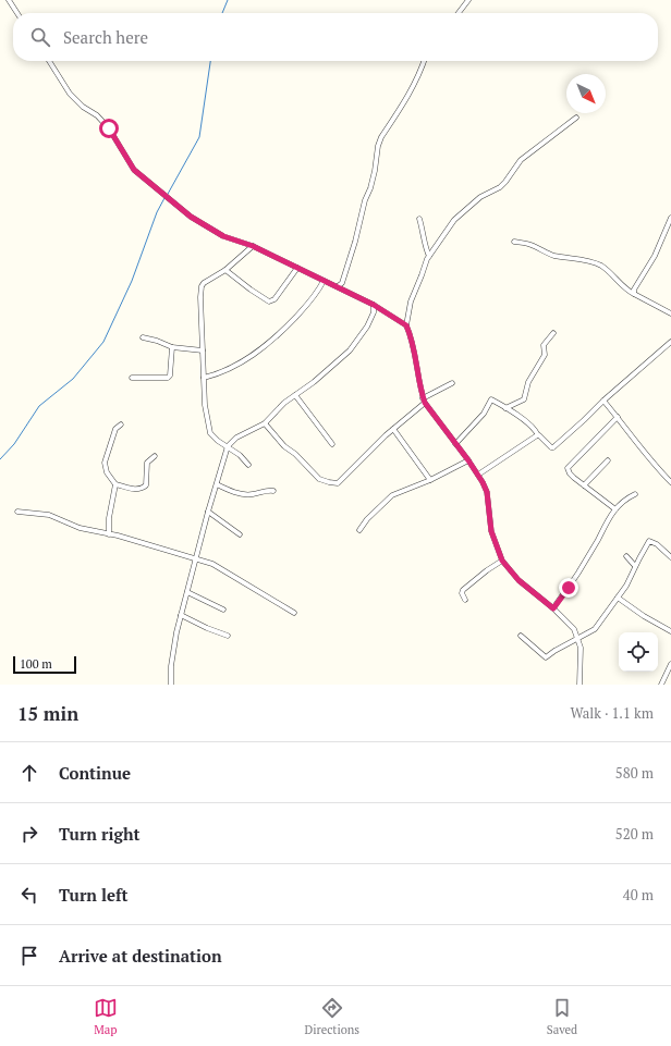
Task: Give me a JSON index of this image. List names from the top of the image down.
{
  "scale_bar": "100 m",
  "north": "bottom right",
  "page": {
    "search": "Search here",
    "scale": "100 m",
    "heading": ["15 min", "Walk · 1.1 km"],
    "list": [
      ["Continue", "580 m"],
      ["Turn right", "520 m"],
      ["Turn left", "40 m"],
      "Arrive at destination"
    ],
    "nav": ["Map", "Directions", "Saved"]
  }
}
